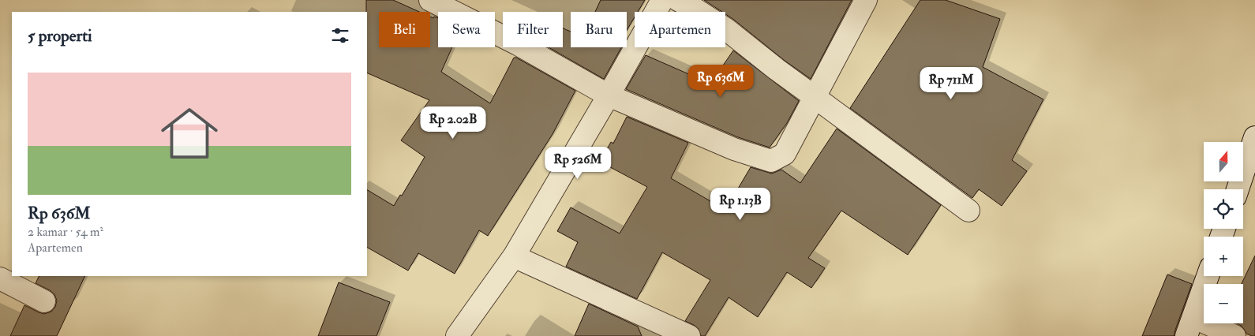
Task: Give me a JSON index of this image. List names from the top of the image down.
{
  "north": "top",
  "page": {
    "chip": [
      "Beli",
      "Sewa",
      "Filter",
      "Baru",
      "Apartemen"
    ],
    "heading": "5 properti",
    "list": [
      {
        "name": "Rp 636M",
        "note": "2 kamar · 54 m² · Apartemen"
      }
    ],
    "price": [
      "Rp 636M",
      "Rp 711M",
      "Rp 2.02B",
      "Rp 526M",
      "Rp 1.13B"
    ],
    "map_buttons": ["+", "−"]
  }
}
